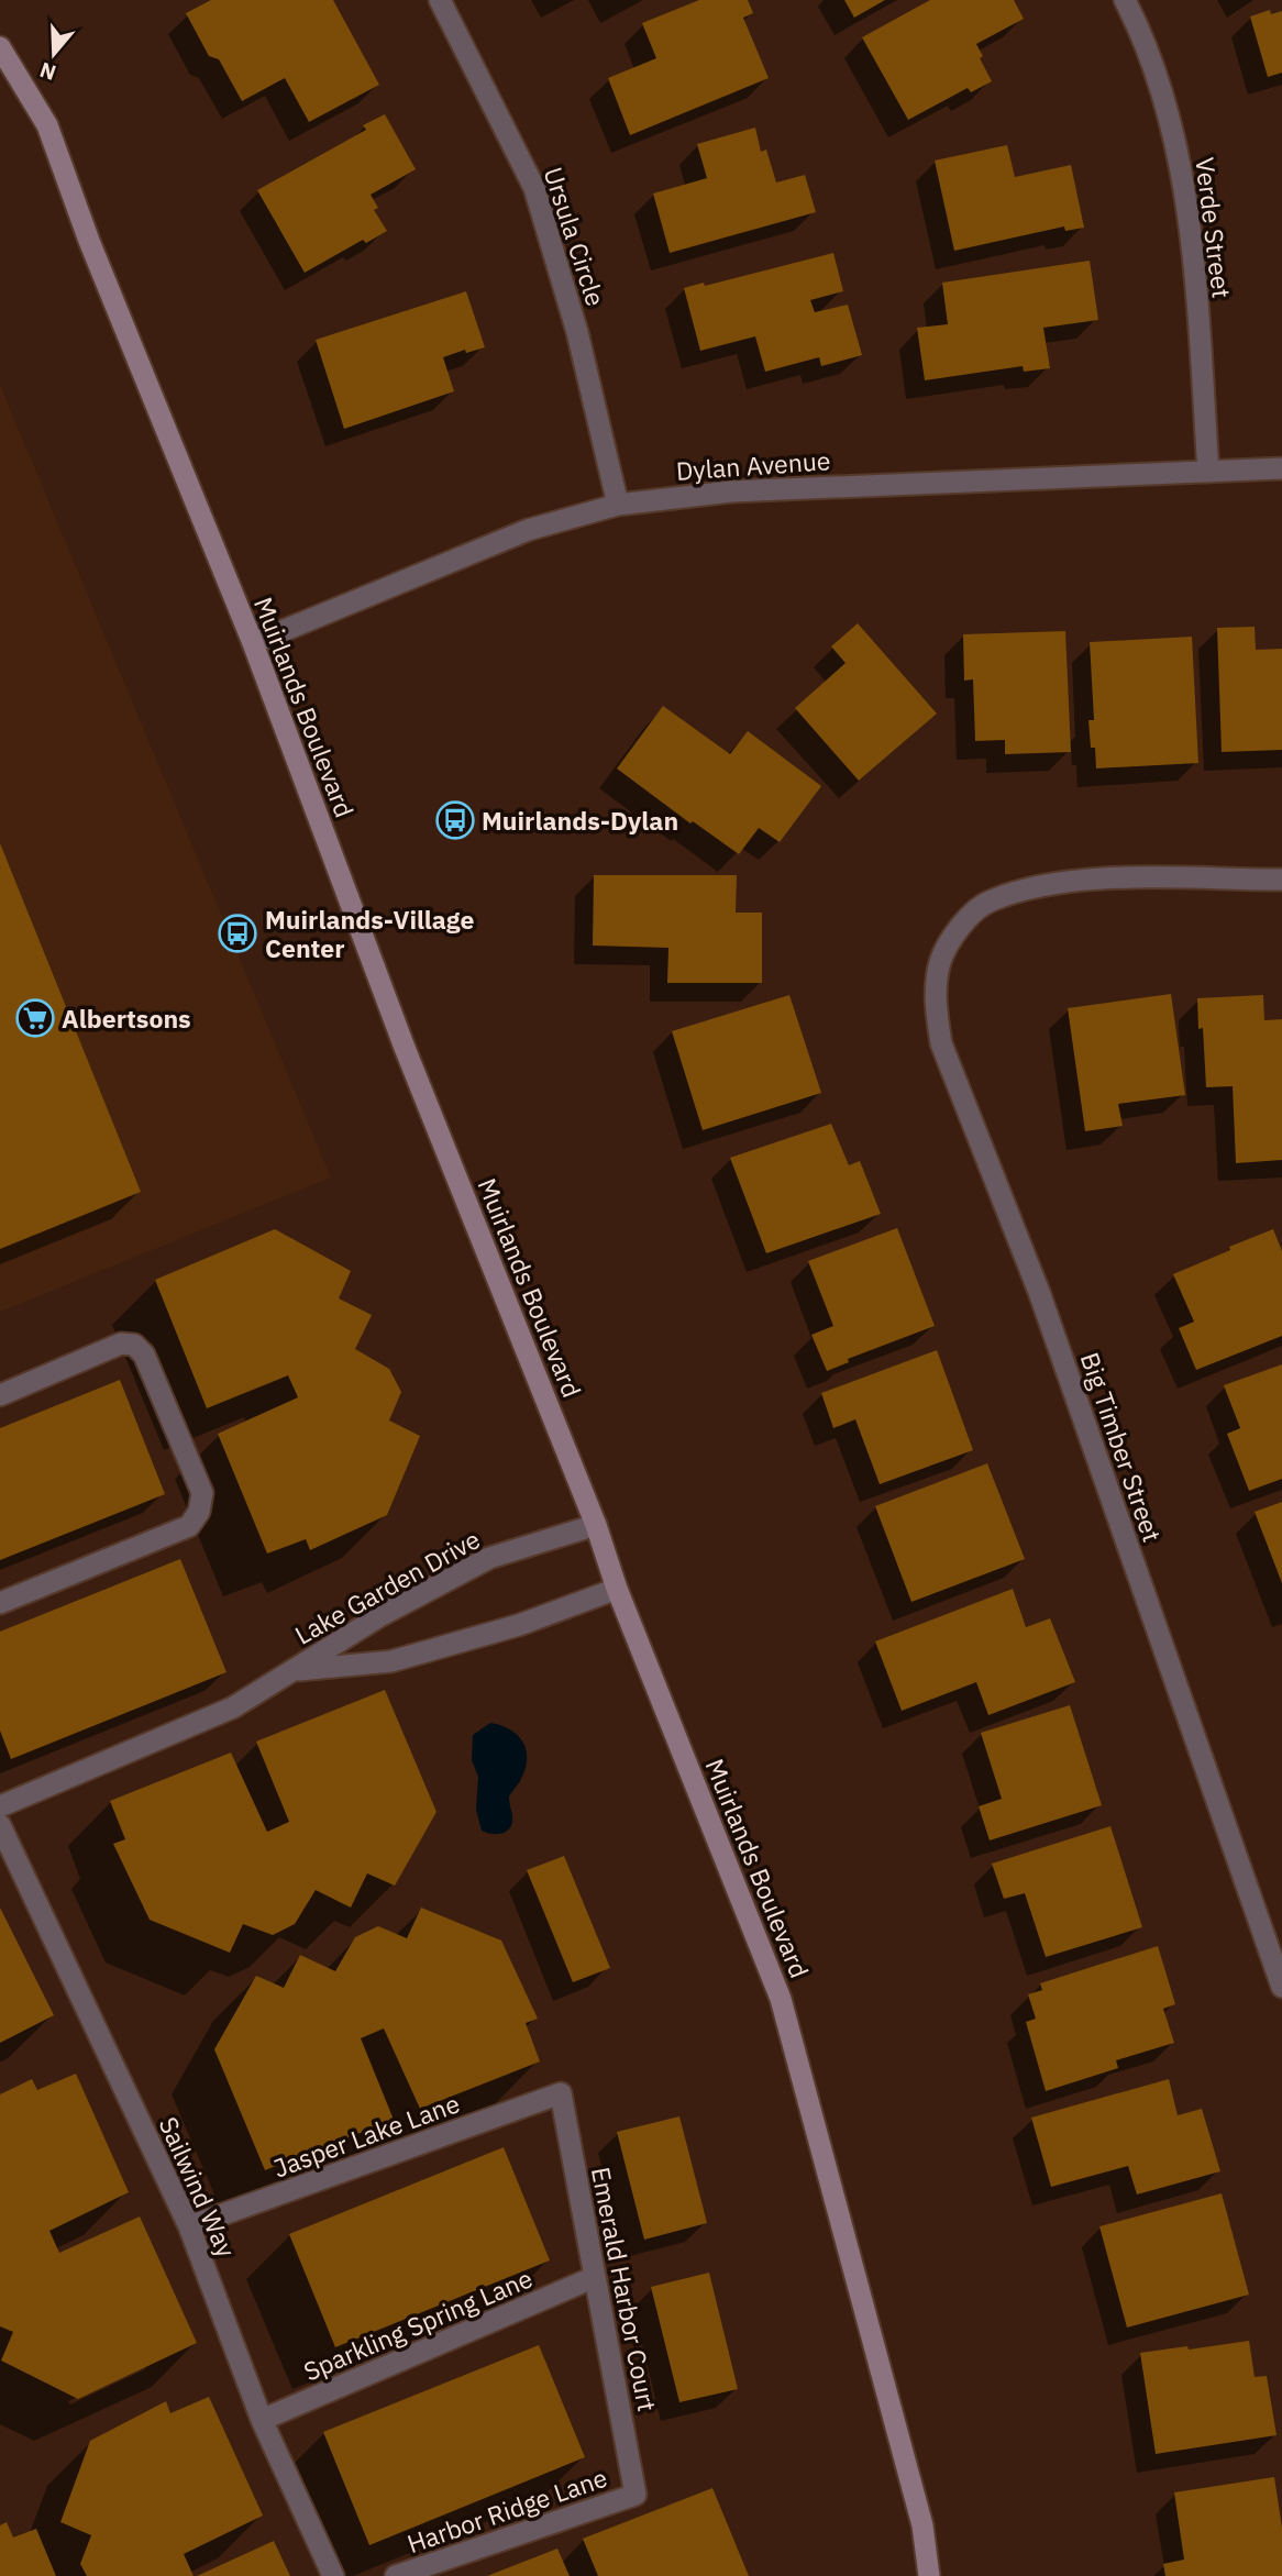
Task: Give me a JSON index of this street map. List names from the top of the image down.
{
  "streets": {
    "main road": ["Muirlands Boulevard"],
    "street": [
      "Verde Street",
      "Ursula Circle",
      "Dylan Avenue",
      "Big Timber Street",
      "Lake Garden Drive",
      "Jasper Lake Lane",
      "Sailwind Way",
      "Emerald Harbor Court",
      "Sparkling Spring Lane",
      "Harbor Ridge Lane"
    ]
  },
  "crossings": [
    ["Verde Street", "Dylan Avenue"],
    ["Ursula Circle", "Dylan Avenue"],
    ["Dylan Avenue", "Muirlands Boulevard"],
    ["Muirlands Boulevard", "Lake Garden Drive"],
    ["Jasper Lake Lane", "Sailwind Way"],
    ["Jasper Lake Lane", "Emerald Harbor Court"],
    ["Sailwind Way", "Sparkling Spring Lane"],
    ["Emerald Harbor Court", "Sparkling Spring Lane"],
    ["Emerald Harbor Court", "Harbor Ridge Lane"]
  ],
  "places": {
    "bus stop": ["Muirlands-Dylan", "Muirlands-Village Center"],
    "supermarket": ["Albertsons"]
  },
  "north": "bottom"
}
